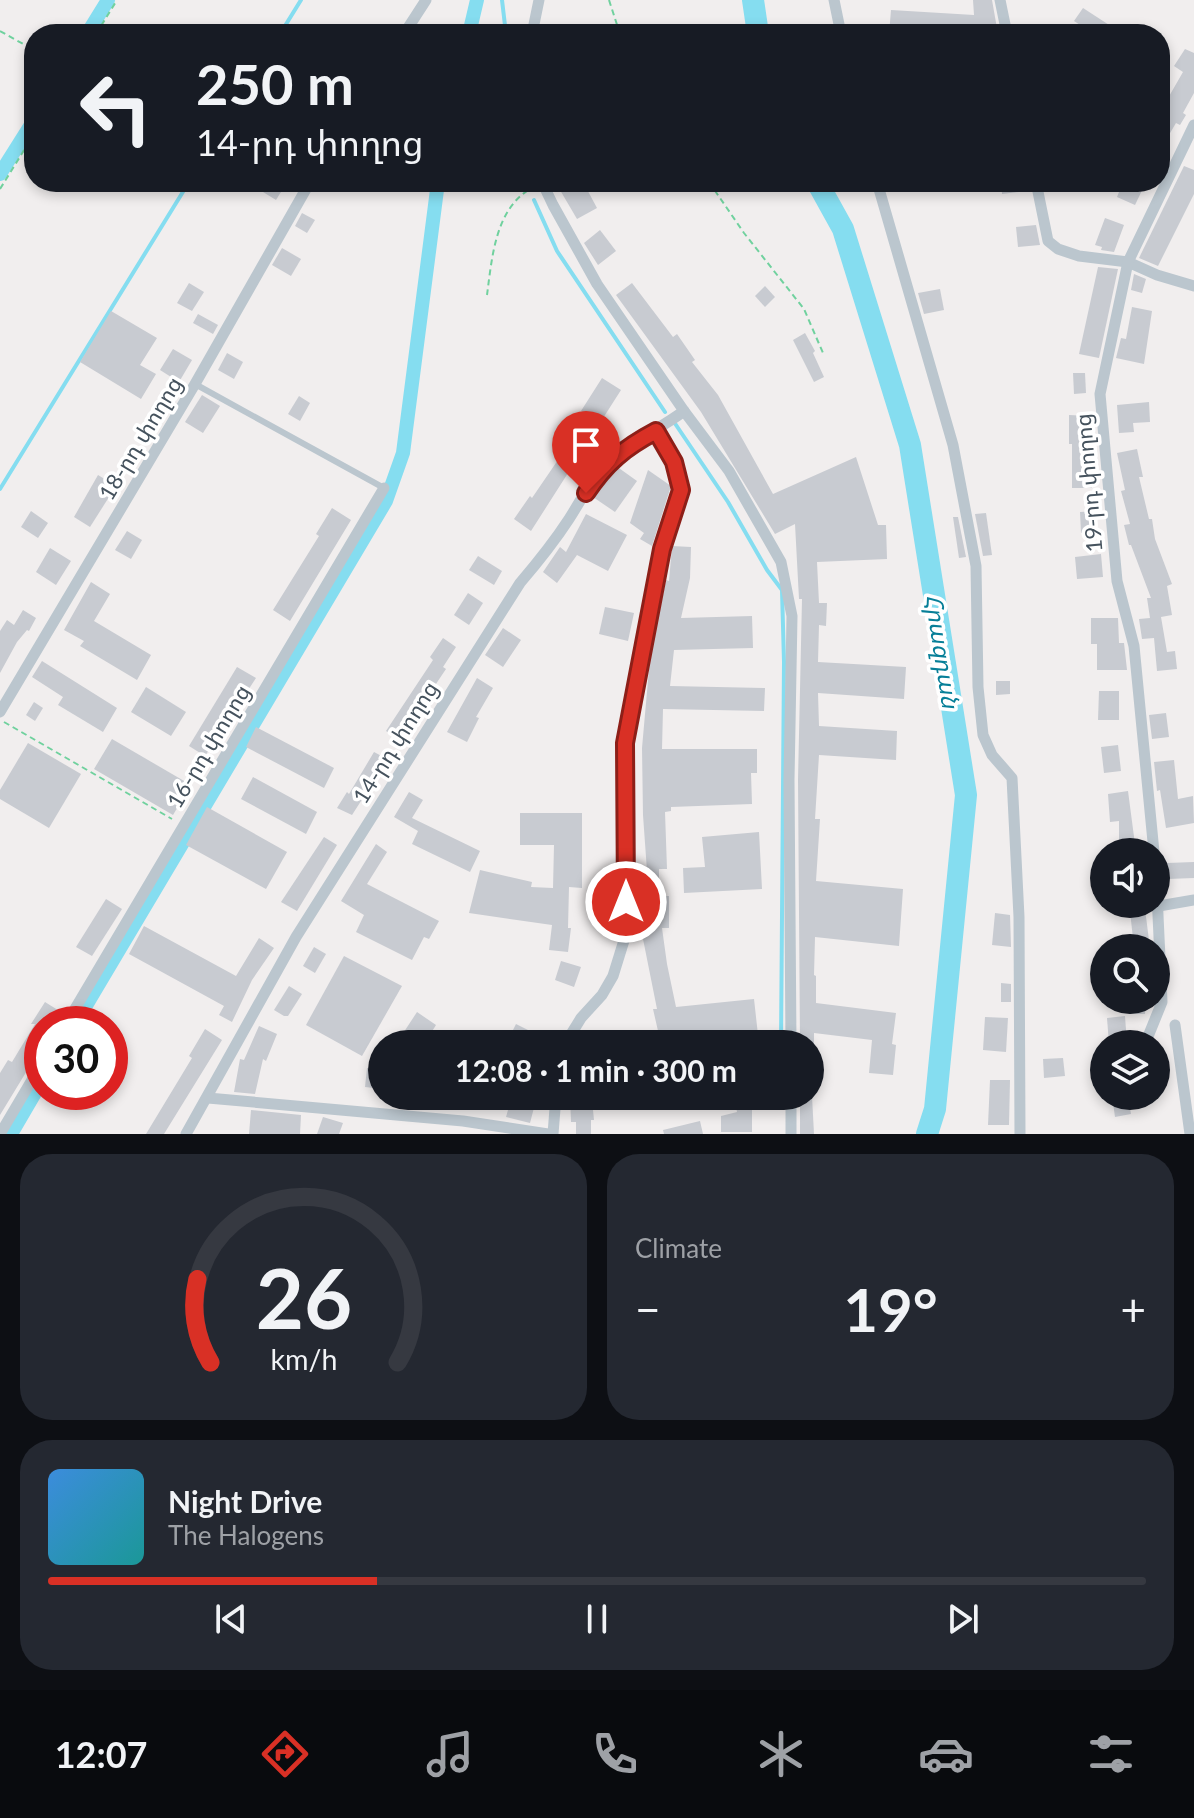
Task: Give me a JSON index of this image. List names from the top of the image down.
{
  "streets": {
    "street": [
      "18-րդ փողոց",
      "19-րդ փողոց",
      "14-րդ փողոց",
      "16-րդ փողոց"
    ]
  },
  "water": ["Հրազդան"],
  "page": {
    "turn": ["250 m", "14-րդ փողոց"],
    "limit": "30",
    "trip": "12:08 · 1 min · 300 m",
    "tile": "Climate",
    "heat": ["−", "19°", "+"],
    "song": ["Night Drive", "The Halogens"],
    "tabs": "12:07",
    "gauge": ["26", "km/h"]
  }
}
